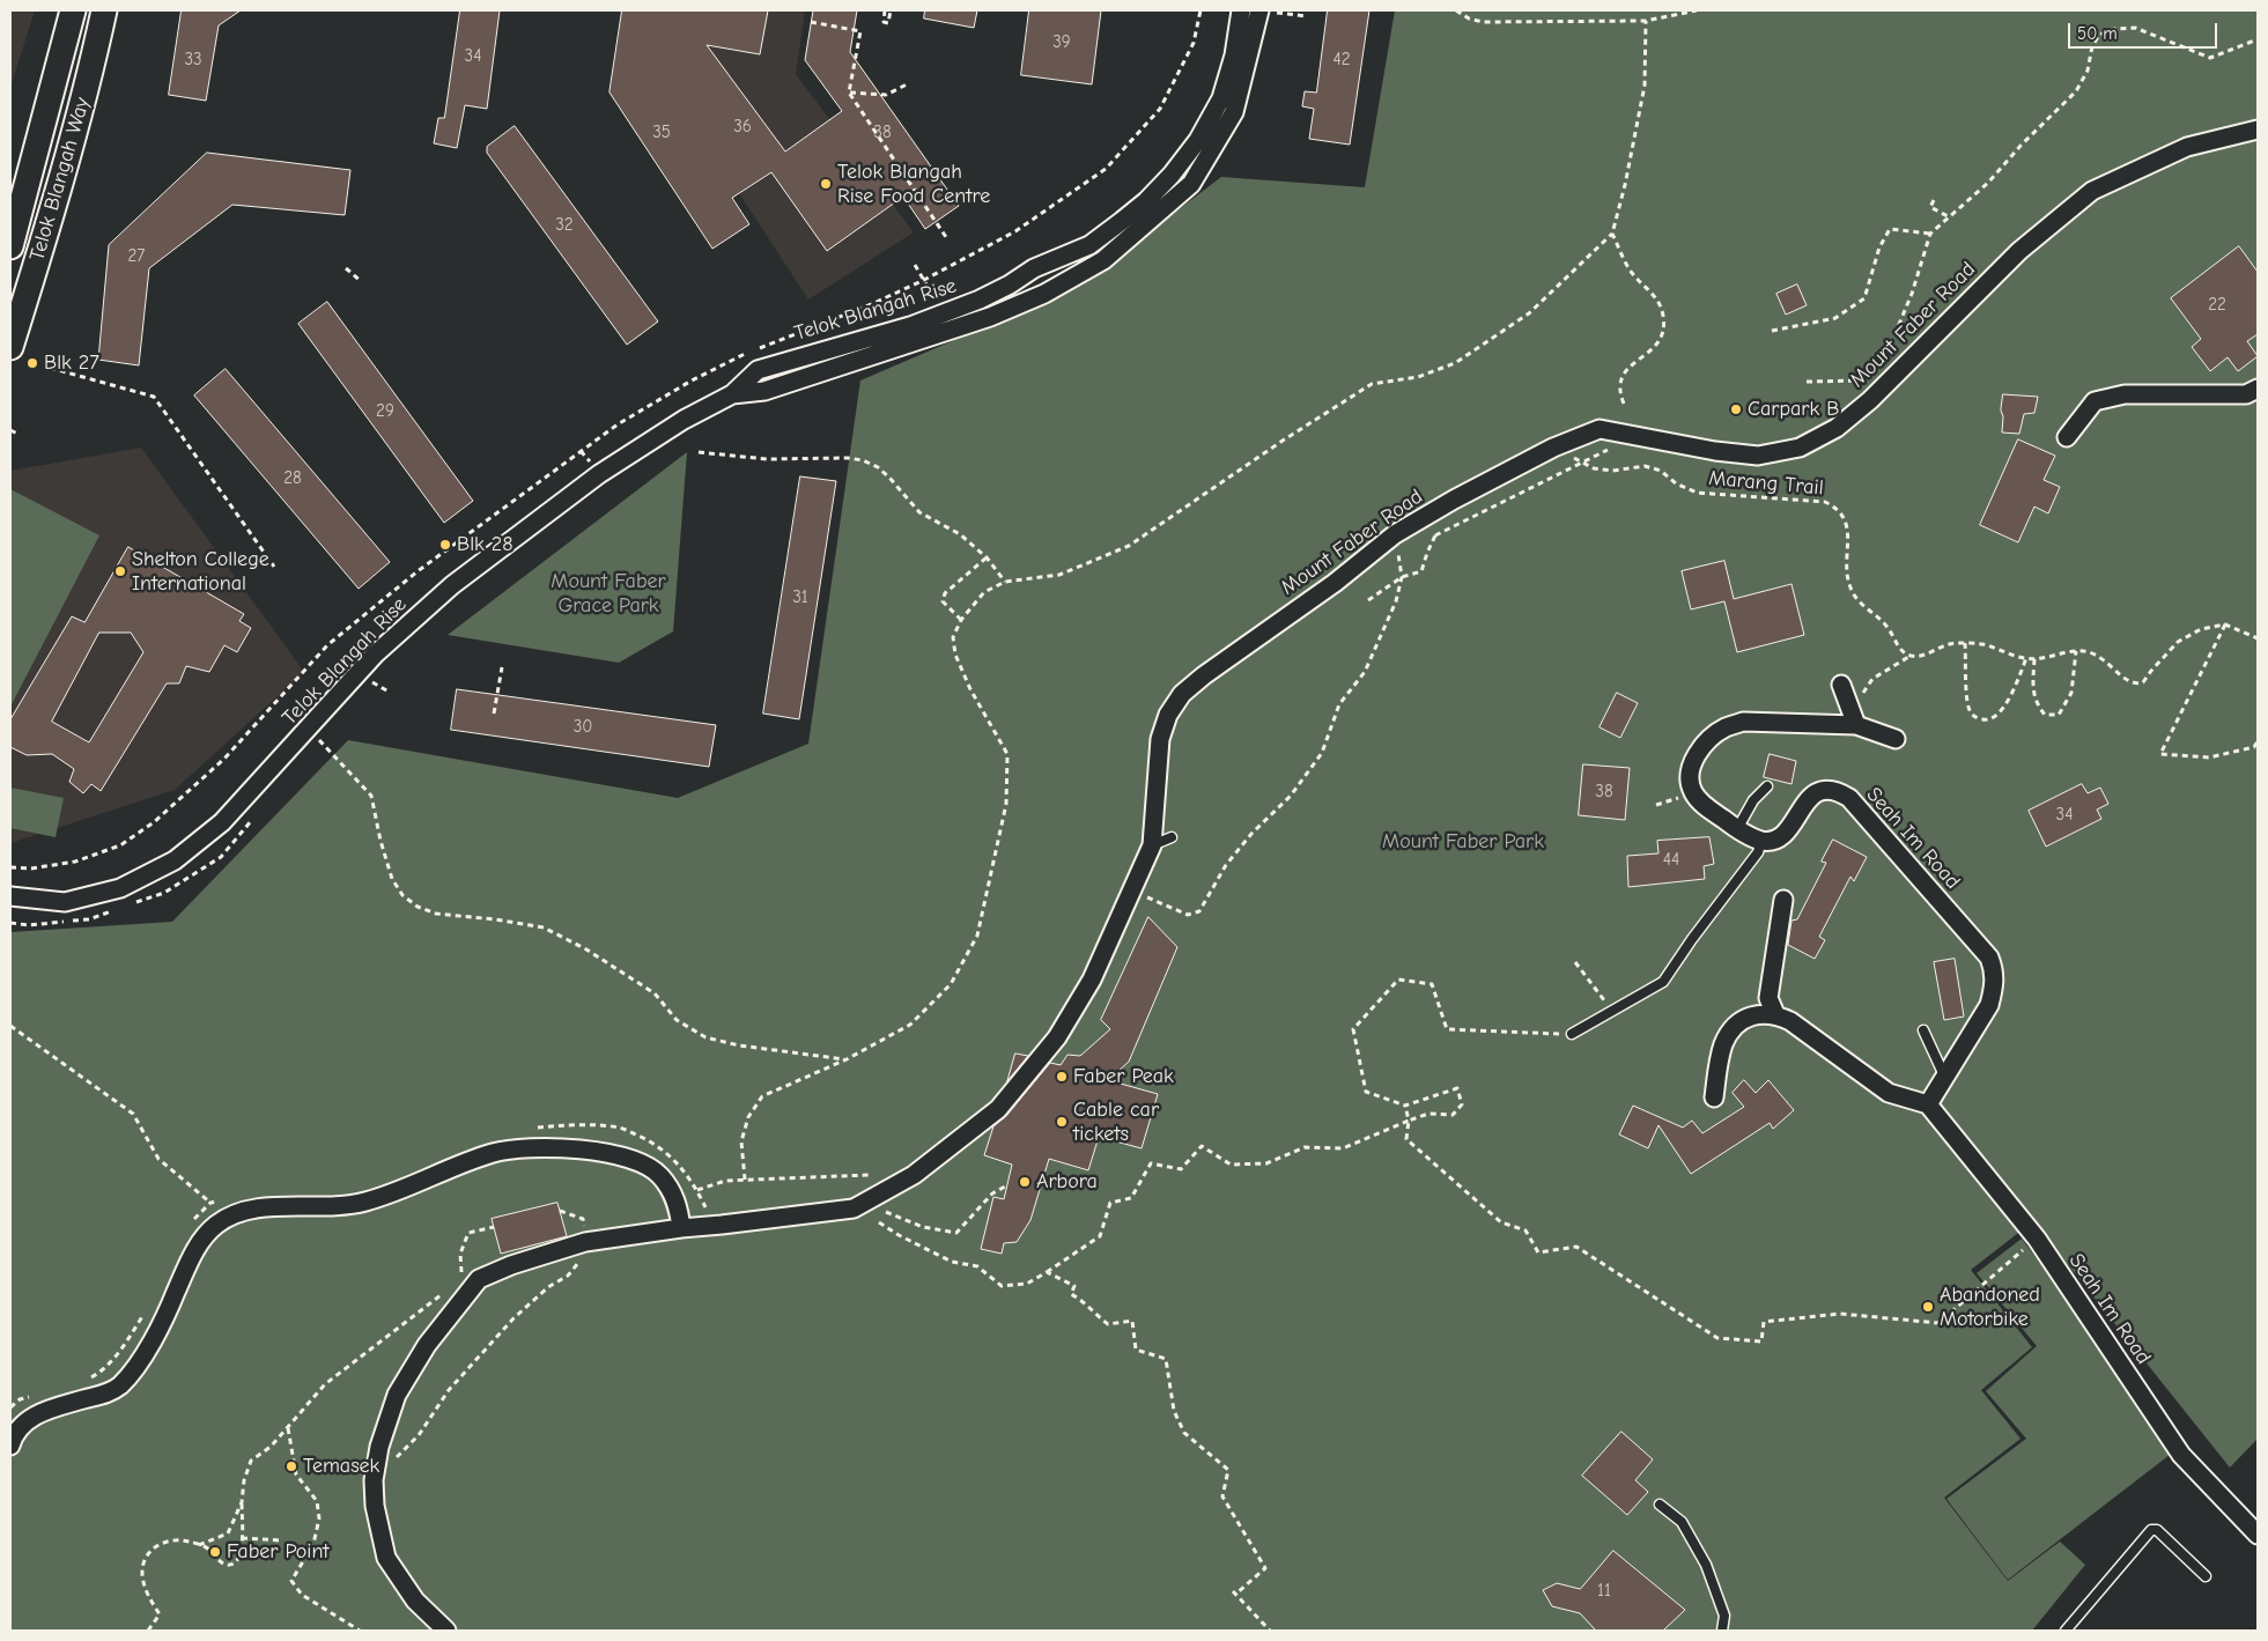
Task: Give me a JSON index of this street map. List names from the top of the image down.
{
  "streets": {
    "main road": ["Telok Blangah Way"],
    "street": ["Telok Blangah Rise", "Mount Faber Road", "Seah Im Road"],
    "path": ["Marang Trail"]
  },
  "parks": ["Mount Faber Grace Park", "Mount Faber Park"],
  "places": [
    "Telok Blangah Rise Food Centre",
    "Blk 27",
    "Carpark B",
    "Blk 28",
    "Shelton College International",
    "Faber Peak",
    "Cable car tickets",
    "Arbora",
    "Abandoned Motorbike",
    "Temasek",
    "Faber Point"
  ],
  "house_numbers": [
    "39",
    "34",
    "33",
    "42",
    "36",
    "35",
    "38",
    "32",
    "27",
    "22",
    "29",
    "28",
    "31",
    "30",
    "38",
    "34",
    "44",
    "11"
  ],
  "scale_bar": "50 m"
}
